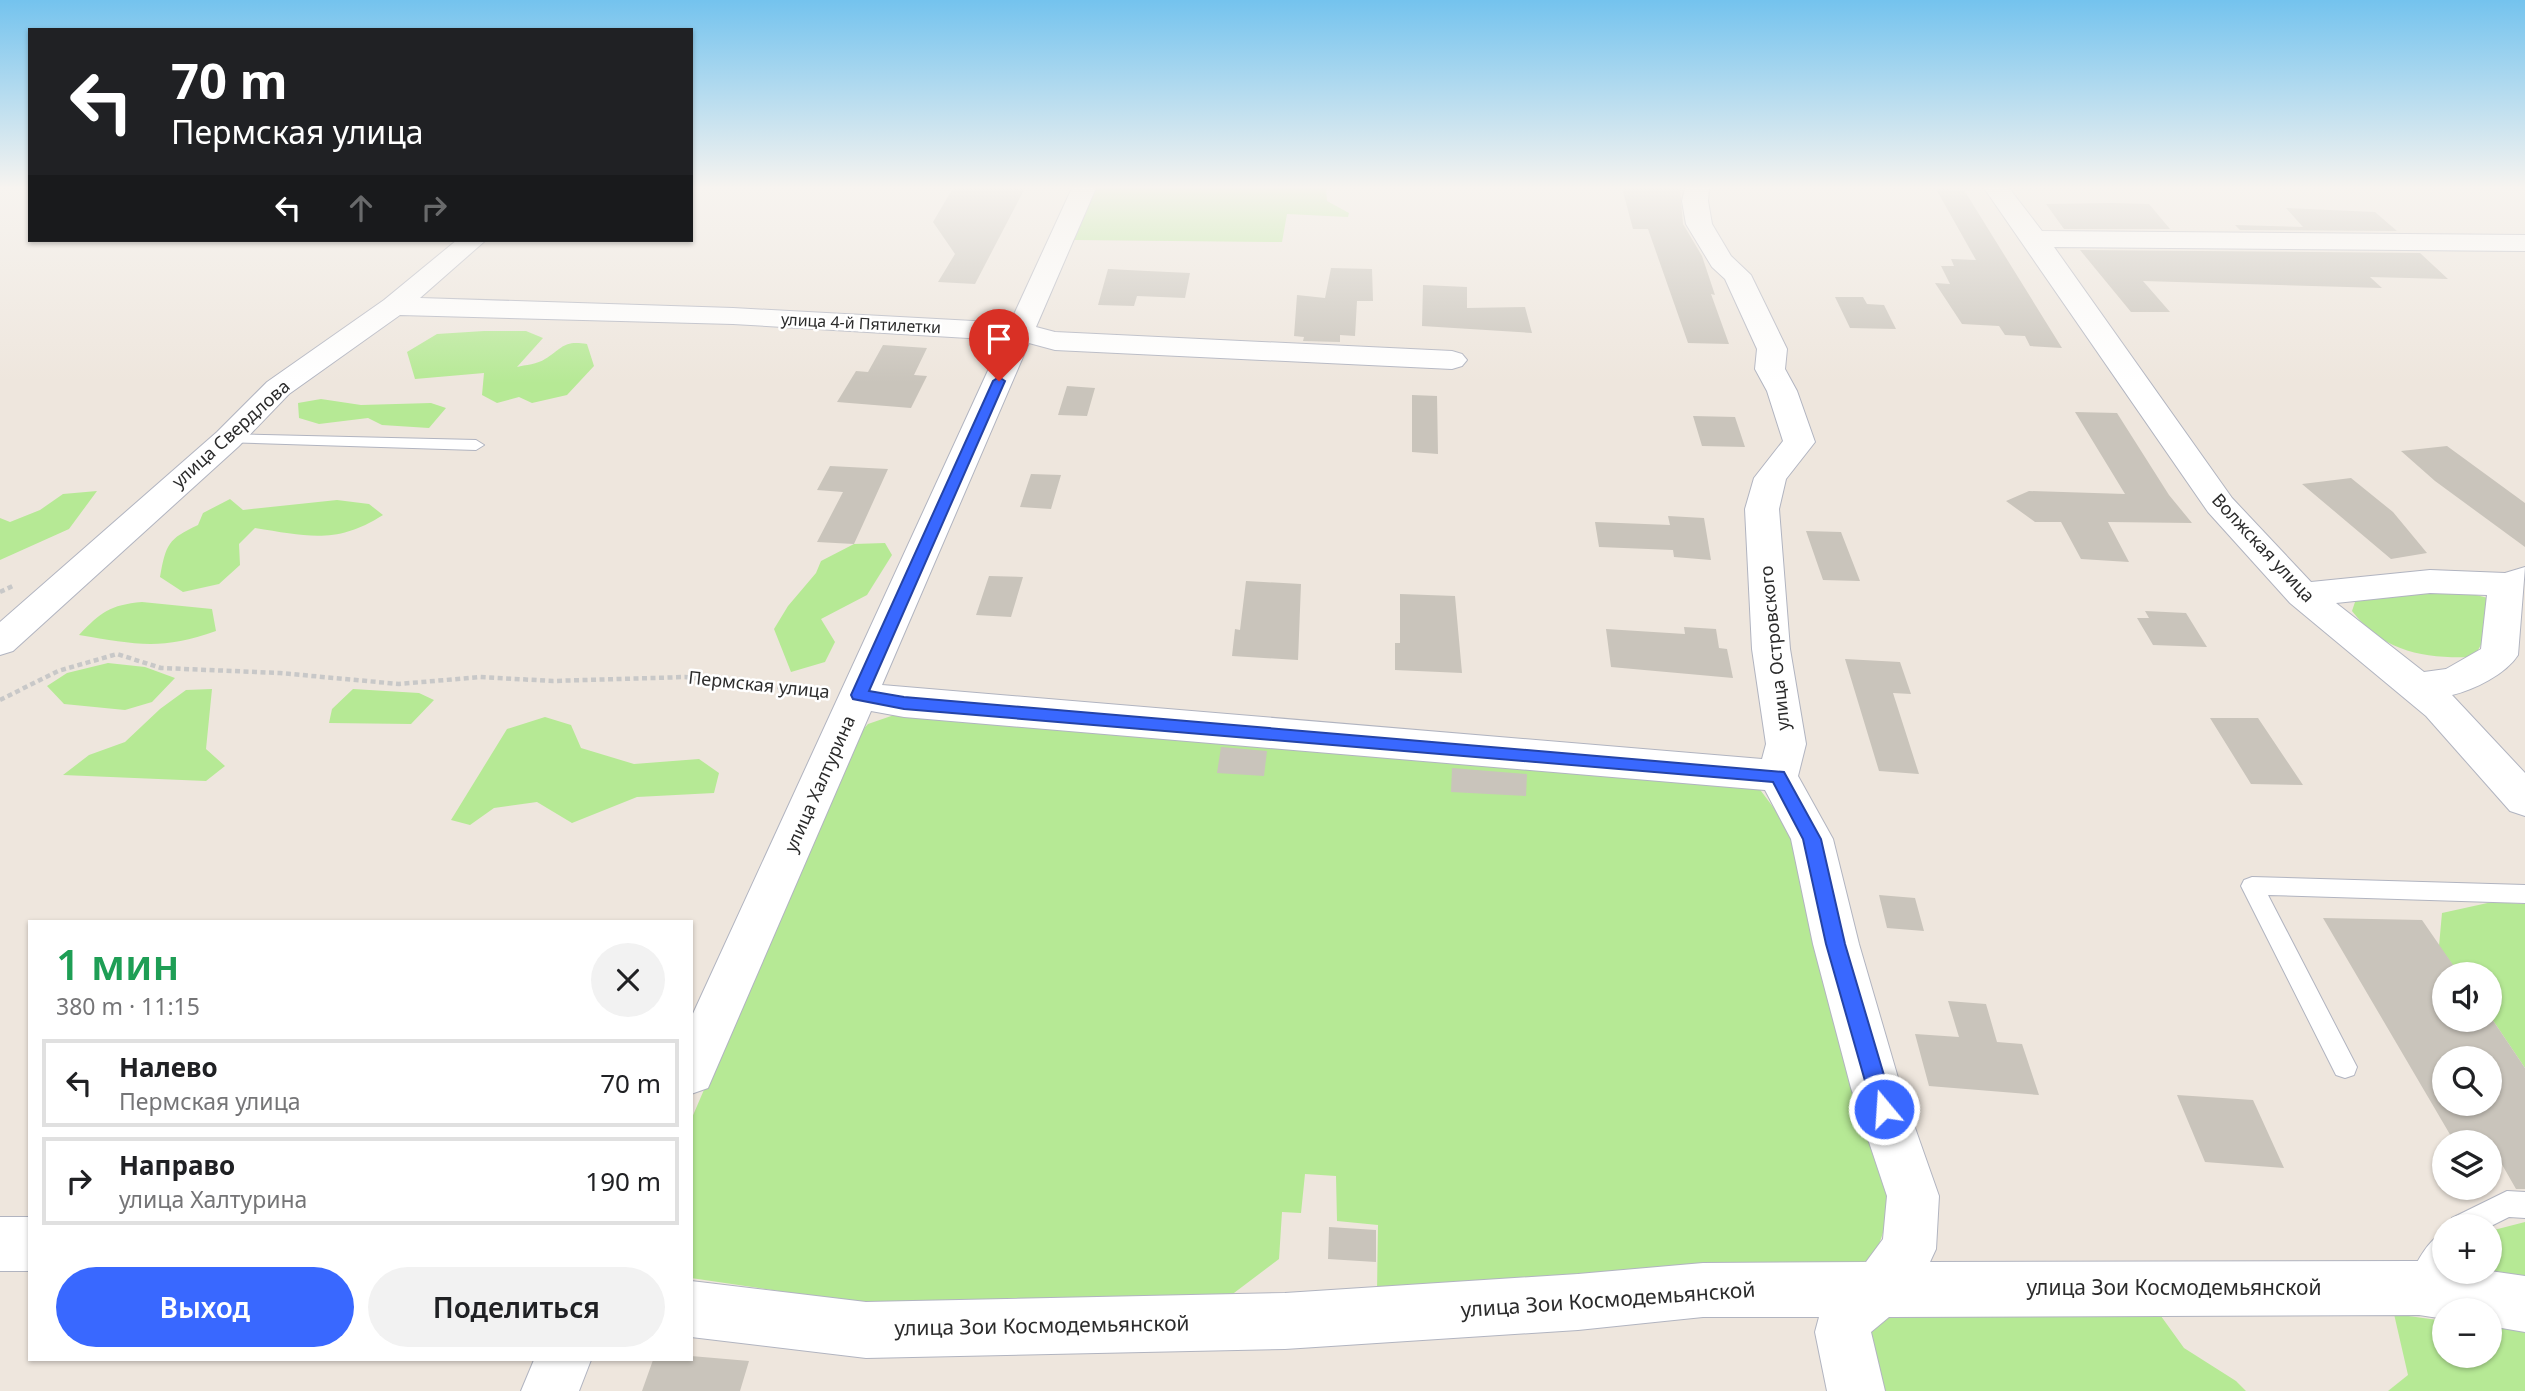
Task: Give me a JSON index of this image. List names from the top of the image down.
{
  "streets": {
    "street": [
      "улица 4-й Пятилетки",
      "улица Свердлова",
      "Волжская улица",
      "улица Островского",
      "улица Халтурина",
      "улица Зои Космодемьянской"
    ],
    "path": ["Пермская улица"]
  },
  "crossings": [
    ["улица 4-й Пятилетки", "улица Свердлова"],
    ["улица 4-й Пятилетки", "улица Халтурина"],
    ["Пермская улица", "улица Халтурина"]
  ],
  "page": {
    "turn": ["70 m", "Пермская улица"],
    "heading": ["1 мин", "380 m · 11:15"],
    "map_buttons": ["+", "−"],
    "list": [
      {
        "name": "Налево",
        "note": "Пермская улица",
        "value": "70 m"
      },
      {
        "name": "Направо",
        "note": "улица Халтурина",
        "value": "190 m"
      }
    ],
    "buttons": ["Выход", "Поделиться"]
  }
}
